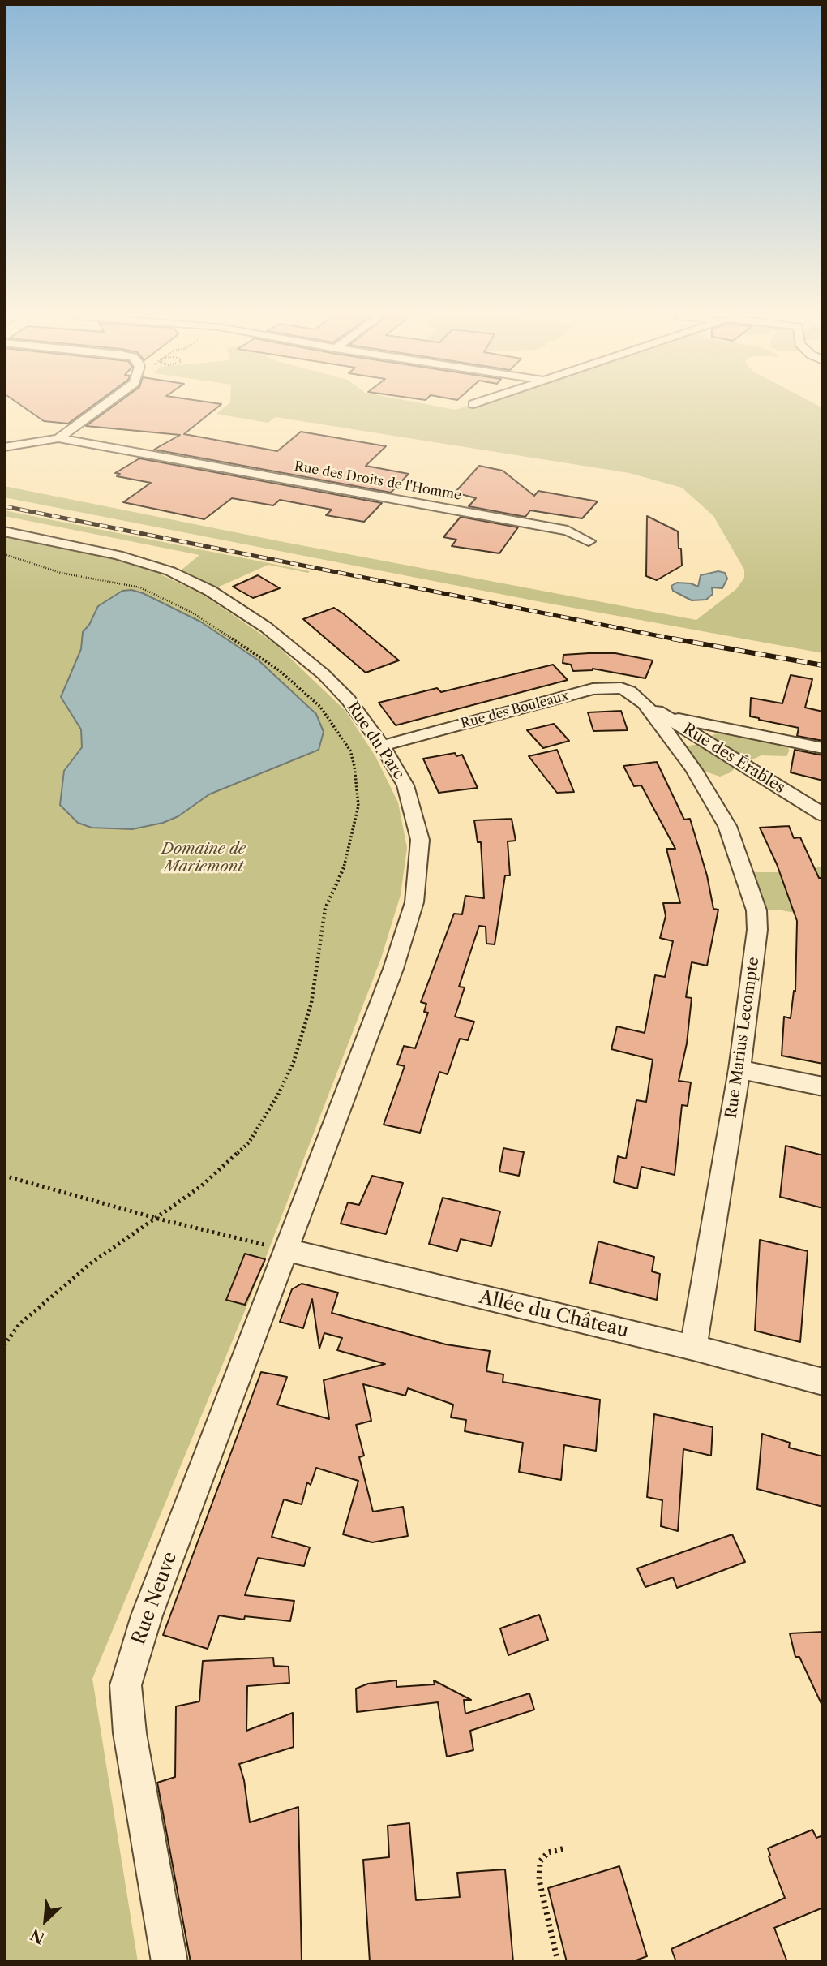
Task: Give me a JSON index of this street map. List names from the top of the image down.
{
  "streets": {
    "street": [
      "Rue des Droits de l'Homme",
      "Rue des Bouleaux",
      "Rue du Parc",
      "Rue des Érables",
      "Rue Marius Lecompte",
      "Allée du Château",
      "Rue Neuve"
    ]
  },
  "crossings": [
    ["Rue des Bouleaux", "Rue du Parc"],
    ["Rue des Bouleaux", "Rue des Érables"],
    ["Rue des Bouleaux", "Rue Marius Lecompte"],
    ["Rue du Parc", "Allée du Château"],
    ["Rue du Parc", "Rue Neuve"],
    ["Rue Marius Lecompte", "Allée du Château"],
    ["Allée du Château", "Rue Neuve"]
  ],
  "parks": ["Domaine de Mariemont"],
  "north": "bottom left"
}
